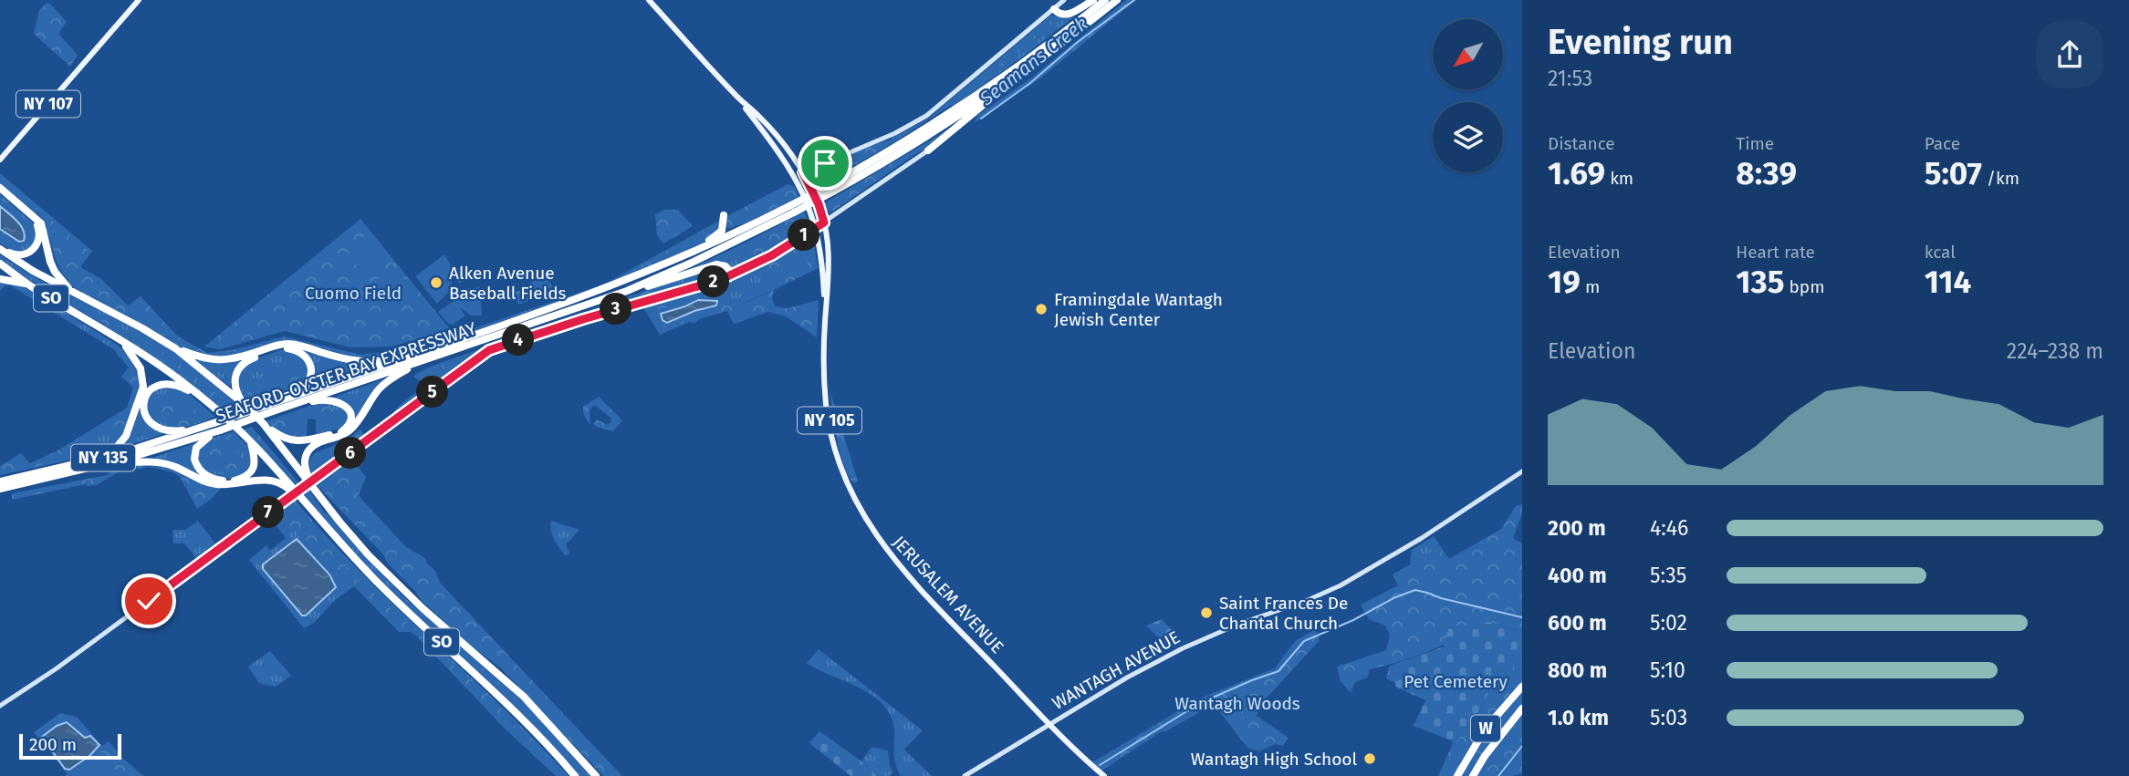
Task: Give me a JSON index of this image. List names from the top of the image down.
{
  "streets": {
    "highway": [
      "SO",
      "SEAFORD-OYSTER BAY EXPRESSWAY",
      "NY 135",
      "W"
    ],
    "main road": [
      "NY 107",
      "NY 105",
      "JERUSALEM AVENUE",
      "WANTAGH AVENUE"
    ]
  },
  "crossings": [
    ["JERUSALEM AVENUE", "WANTAGH AVENUE"]
  ],
  "water": ["Seamans Creek"],
  "parks": ["Cuomo Field", "Pet Cemetery", "Wantagh Woods"],
  "places": [
    "Alken Avenue Baseball Fields",
    "Framingdale Wantagh Jewish Center",
    "Saint Frances De Chantal Church",
    "Wantagh High School"
  ],
  "scale_bar": "200 m",
  "north": "bottom left",
  "page": {
    "heading": ["Evening run", "21:53"],
    "stats": [
      ["Distance", "1.69 km"],
      ["Time", "8:39"],
      ["Pace", "5:07 /km"],
      ["Elevation", "19 m"],
      ["Heart rate", "135 bpm"],
      ["kcal", "114"]
    ],
    "pins": [
      "1",
      "2",
      "3",
      "4",
      "5",
      "6",
      "7"
    ],
    "chart": ["Elevation", "224–238 m"],
    "list": [
      {
        "name": "200 m",
        "note": "4:46"
      },
      {
        "name": "400 m",
        "note": "5:35"
      },
      {
        "name": "600 m",
        "note": "5:02"
      },
      {
        "name": "800 m",
        "note": "5:10"
      },
      {
        "name": "1.0 km",
        "note": "5:03"
      }
    ],
    "scale": "200 m"
  }
}
